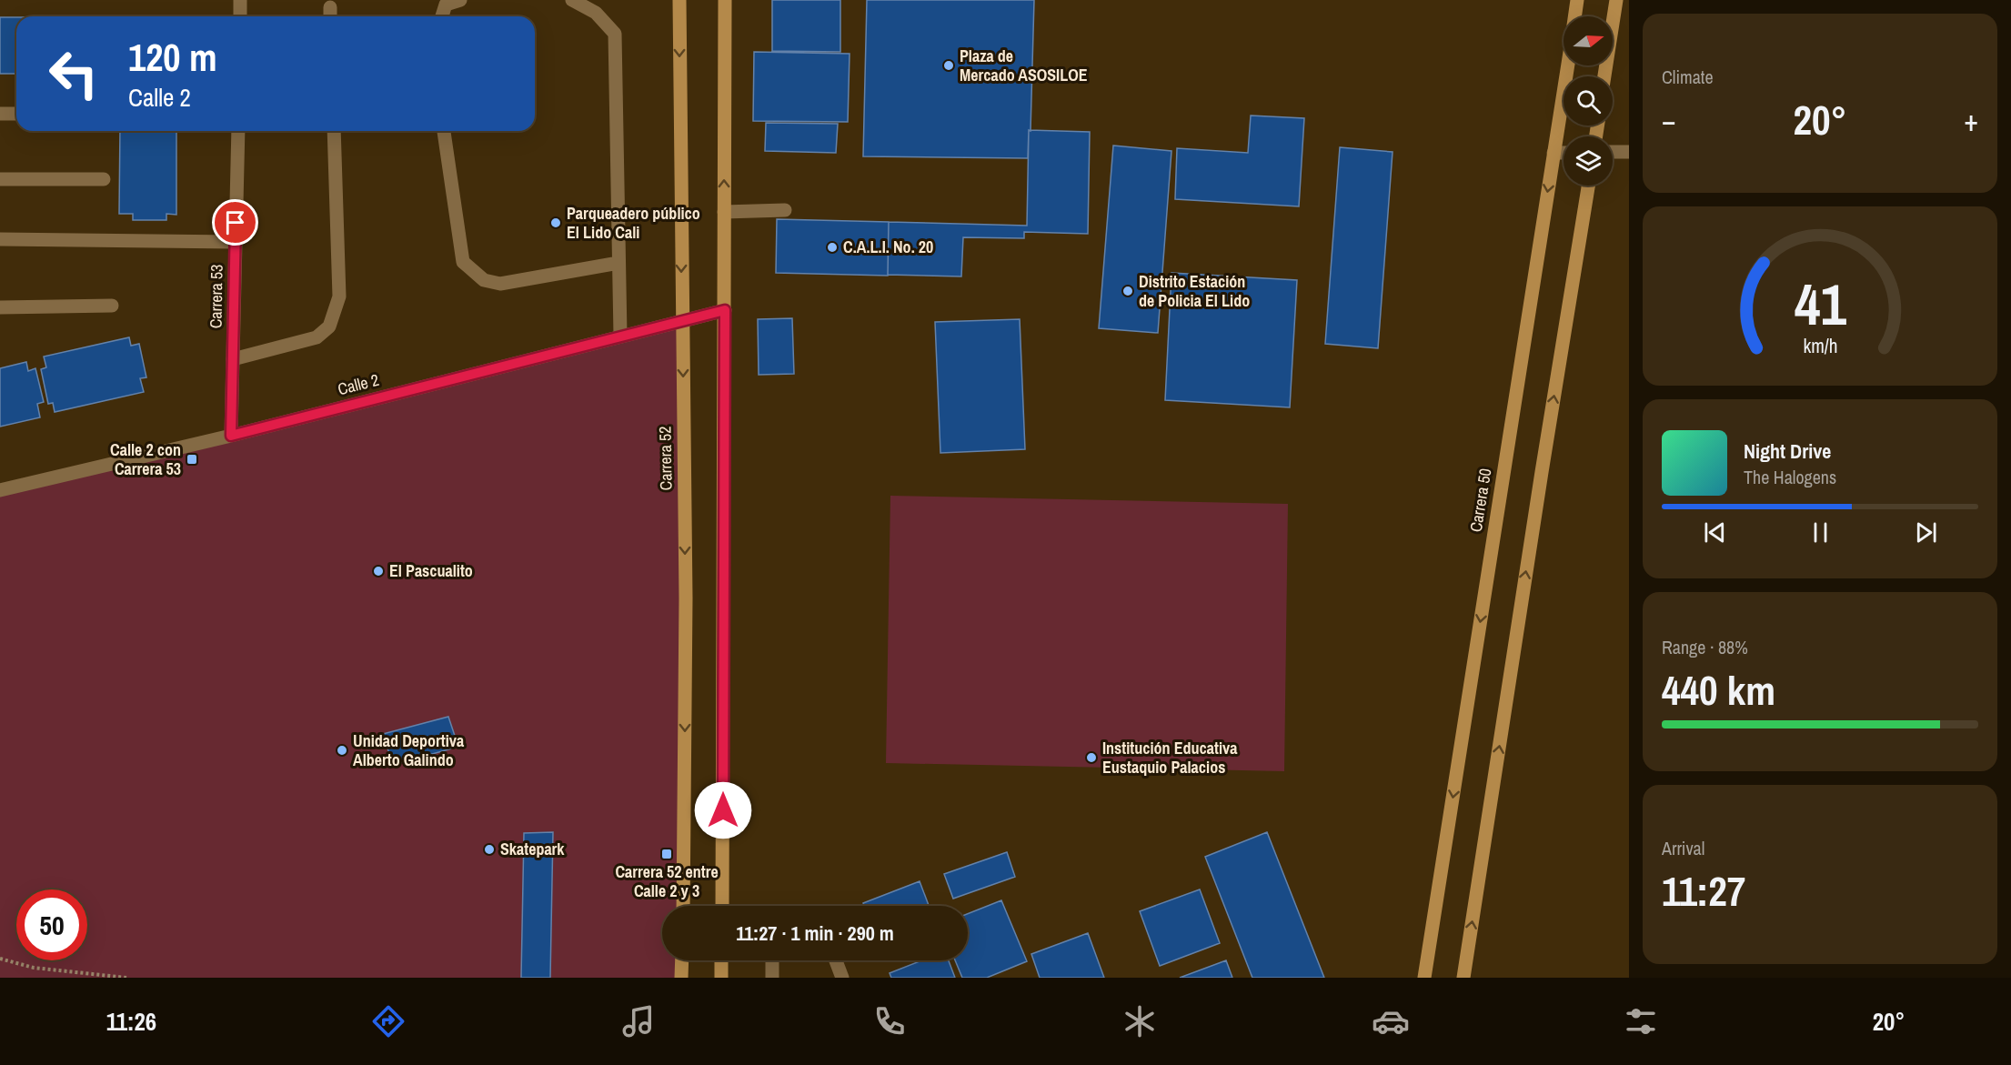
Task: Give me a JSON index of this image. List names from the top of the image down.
{
  "streets": {
    "street": [
      "Carrera 53",
      "Calle 2",
      "Carrera 52",
      "Carrera 50"
    ]
  },
  "crossings": [
    ["Carrera 53", "Calle 2"],
    ["Calle 2", "Carrera 52"]
  ],
  "places": {
    "other": [
      "Plaza de Mercado ASOSILOE",
      "Parqueadero público El Lido Cali",
      "C.A.L.I. No. 20",
      "Distrito Estación de Policia El Lido",
      "El Pascualito",
      "Unidad Deportiva Alberto Galindo",
      "Institución Educativa Eustaquio Palacios",
      "Skatepark"
    ],
    "transit": ["Calle 2 con Carrera 53", "Carrera 52 entre Calle 2 y 3"]
  },
  "north": "right",
  "page": {
    "tile": [
      "Climate",
      ["Range · 88%", "440 km"],
      ["Arrival", "11:27"]
    ],
    "turn": ["120 m", "Calle 2"],
    "heat": ["−", "20°", "+"],
    "song": ["Night Drive", "The Halogens"],
    "limit": "50",
    "trip": "11:27 · 1 min · 290 m",
    "tabs": ["11:26", "20°"],
    "gauge": ["41", "km/h"]
  }
}
